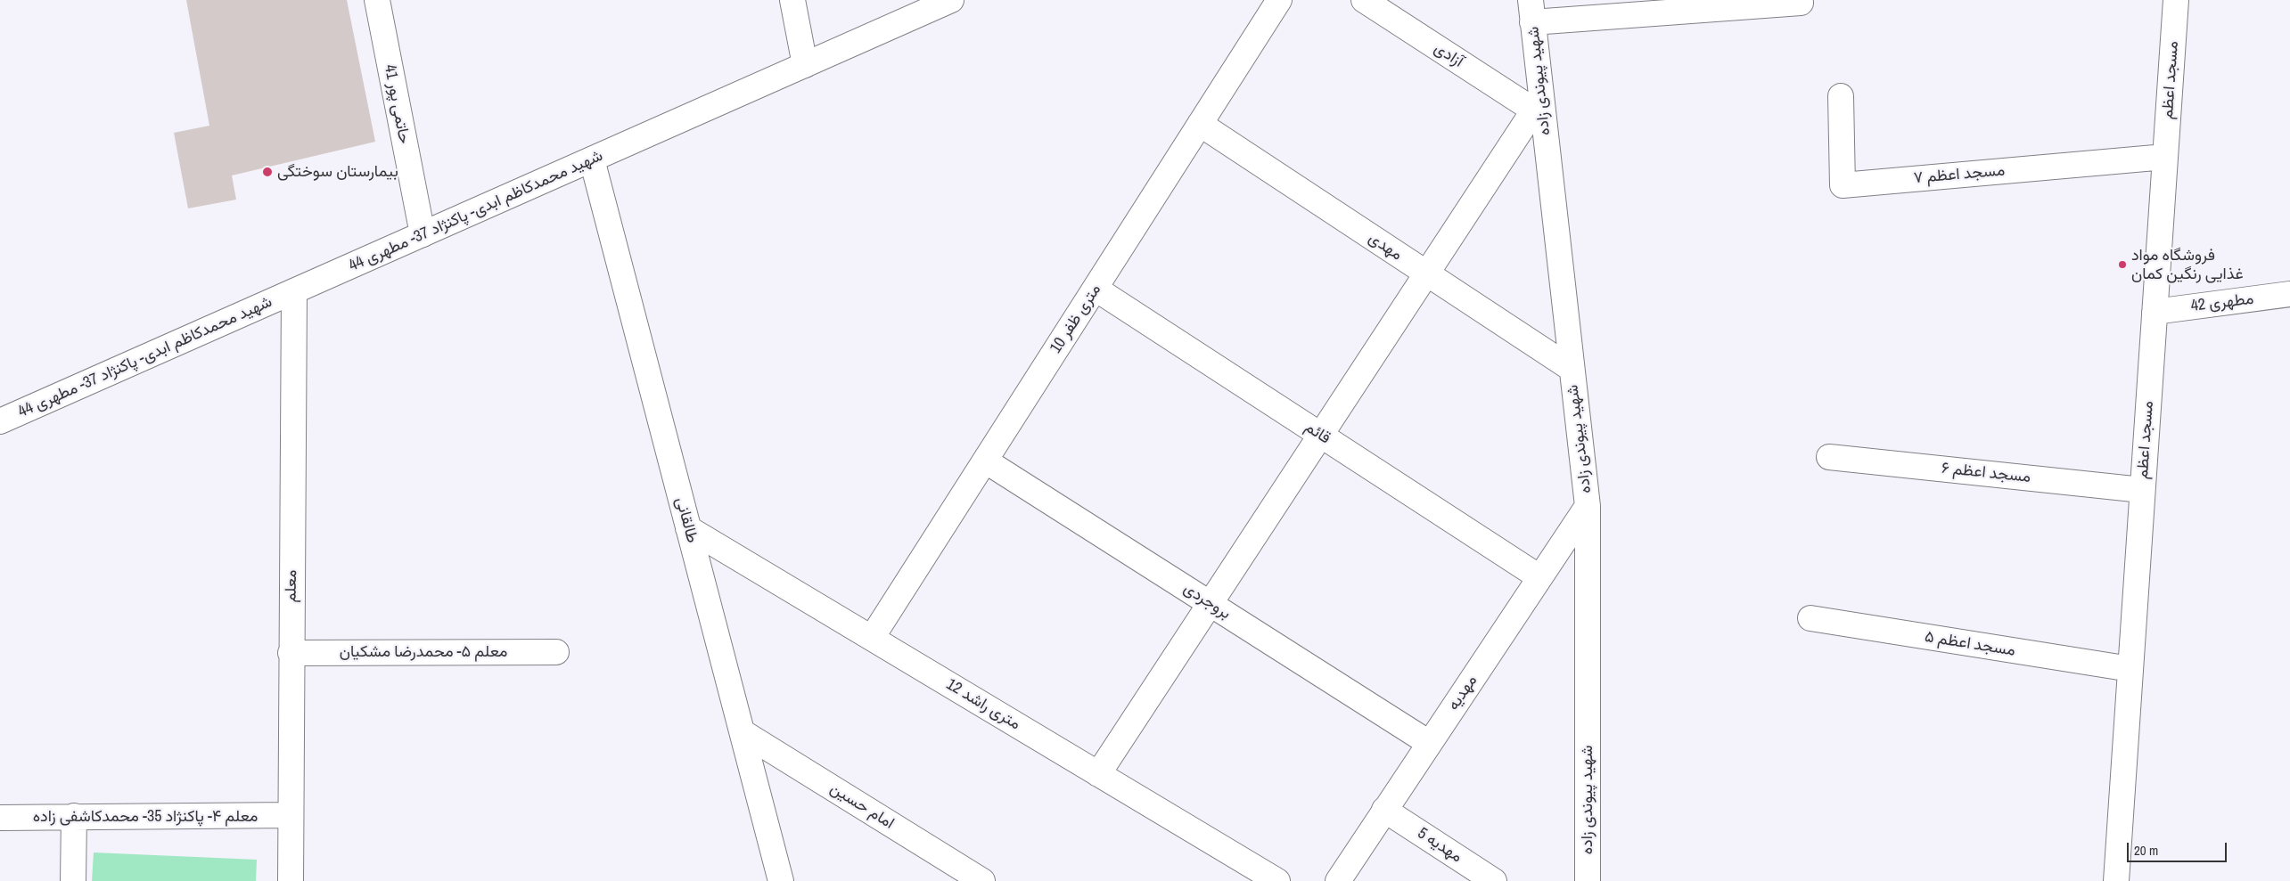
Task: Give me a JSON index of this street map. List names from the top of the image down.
{
  "streets": {
    "street": [
      "آزادی",
      "مسجد اعظم",
      "شهید پیوندی زاده",
      "حاتمی پور 41",
      "مسجد اعظم ۷",
      "شهید محمدکاظم ابدی- پاکنژاد 37- مطهری 44",
      "مهدی",
      "مطهری 42",
      "10 متری ظفر",
      "قائم",
      "مسجد اعظم ۶",
      "طالقانی",
      "معلم",
      "بروجردی",
      "مسجد اعظم ۵",
      "معلم ۵- محمدرضا مشکیان",
      "مهدیه",
      "12 متری راشد",
      "امام حسین",
      "معلم ۴- پاکنژاد 35- محمدکاشفی زاده",
      "مهدیه 5"
    ]
  },
  "crossings": [
    ["آزادی", "شهید پیوندی زاده"],
    ["مسجد اعظم", "مسجد اعظم ۷"],
    ["مسجد اعظم", "مطهری 42"],
    ["مسجد اعظم", "مسجد اعظم ۶"],
    ["مسجد اعظم", "مسجد اعظم ۵"],
    ["شهید پیوندی زاده", "مهدی"],
    ["شهید پیوندی زاده", "مهدیه"],
    ["حاتمی پور 41", "شهید محمدکاظم ابدی- پاکنژاد 37- مطهری 44"],
    ["شهید محمدکاظم ابدی- پاکنژاد 37- مطهری 44", "طالقانی"],
    ["شهید محمدکاظم ابدی- پاکنژاد 37- مطهری 44", "معلم"],
    ["مهدی", "10 متری ظفر"],
    ["10 متری ظفر", "قائم"],
    ["10 متری ظفر", "بروجردی"],
    ["10 متری ظفر", "12 متری راشد"],
    ["قائم", "مهدیه"],
    ["طالقانی", "12 متری راشد"],
    ["طالقانی", "امام حسین"],
    ["معلم", "معلم ۵- محمدرضا مشکیان"],
    ["معلم", "معلم ۴- پاکنژاد 35- محمدکاشفی زاده"],
    ["بروجردی", "مهدیه"],
    ["مهدیه", "مهدیه 5"]
  ],
  "places": ["بیمارستان سوختگی", "فروشگاه مواد غذایی رنگین کمان"],
  "scale_bar": "20 m"
}
